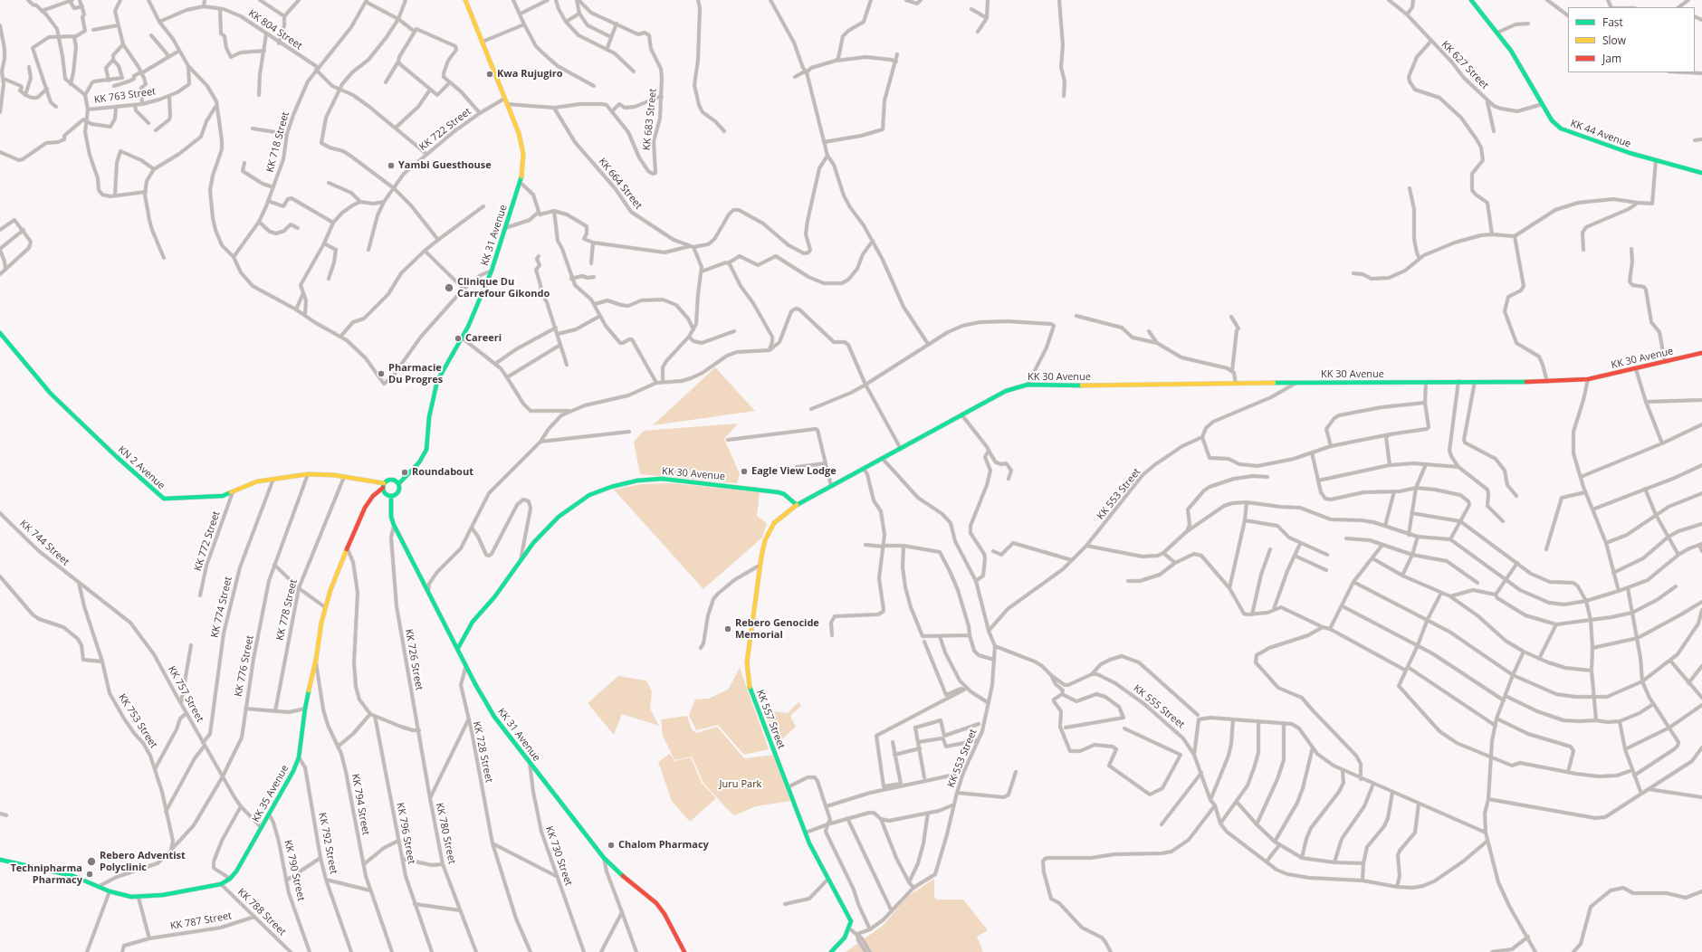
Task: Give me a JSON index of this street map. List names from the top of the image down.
{
  "streets": {
    "main road": [
      "KK 44 Avenue",
      "KK 31 Avenue",
      "KK 30 Avenue",
      "KN 2 Avenue",
      "KK 557 Street",
      "KK 35 Avenue"
    ],
    "street": [
      "KK 804 Street",
      "KK 627 Street",
      "KK 763 Street",
      "KK 683 Street",
      "KK 722 Street",
      "KK 718 Street",
      "KK 664 Street",
      "KK 553 Street",
      "KK 772 Street",
      "KK 744 Street",
      "KK 774 Street",
      "KK 778 Street",
      "KK 726 Street",
      "KK 776 Street",
      "KK 757 Street",
      "KK 555 Street",
      "KK 753 Street",
      "KK 728 Street",
      "KK 794 Street",
      "KK 796 Street",
      "KK 780 Street",
      "KK 792 Street",
      "KK 730 Street",
      "KK 790 Street",
      "KK 788 Street",
      "KK 787 Street"
    ]
  },
  "crossings": [
    ["KK 804 Street", "KK 722 Street"],
    ["KK 804 Street", "KK 718 Street"],
    ["KK 627 Street", "KK 44 Avenue"],
    ["KK 722 Street", "KK 31 Avenue"],
    ["KK 31 Avenue", "KK 30 Avenue"],
    ["KK 31 Avenue", "KN 2 Avenue"],
    ["KK 31 Avenue", "KK 726 Street"],
    ["KK 31 Avenue", "KK 728 Street"],
    ["KK 31 Avenue", "KK 35 Avenue"],
    ["KK 31 Avenue", "KK 730 Street"],
    ["KK 30 Avenue", "KK 553 Street"],
    ["KK 30 Avenue", "KK 557 Street"],
    ["KN 2 Avenue", "KK 772 Street"],
    ["KN 2 Avenue", "KK 774 Street"],
    ["KN 2 Avenue", "KK 778 Street"],
    ["KN 2 Avenue", "KK 776 Street"],
    ["KN 2 Avenue", "KK 35 Avenue"],
    ["KK 744 Street", "KK 757 Street"],
    ["KK 744 Street", "KK 753 Street"],
    ["KK 774 Street", "KK 757 Street"],
    ["KK 774 Street", "KK 753 Street"],
    ["KK 726 Street", "KK 780 Street"],
    ["KK 776 Street", "KK 757 Street"],
    ["KK 776 Street", "KK 753 Street"],
    ["KK 757 Street", "KK 753 Street"],
    ["KK 757 Street", "KK 35 Avenue"],
    ["KK 728 Street", "KK 780 Street"],
    ["KK 35 Avenue", "KK 794 Street"],
    ["KK 35 Avenue", "KK 792 Street"],
    ["KK 35 Avenue", "KK 790 Street"],
    ["KK 35 Avenue", "KK 788 Street"],
    ["KK 788 Street", "KK 787 Street"]
  ],
  "parks": ["Juru Park"],
  "places": [
    "Kwa Rujugiro",
    "Yambi Guesthouse",
    "Clinique Du Carrefour Gikondo",
    "Careeri",
    "Pharmacie Du Progres",
    "Eagle View Lodge",
    "Roundabout",
    "Rebero Genocide Memorial",
    "Chalom Pharmacy",
    "Rebero Adventist Polyclinic",
    "Technipharma Pharmacy"
  ],
  "legend": ["Fast", "Slow", "Jam"]
}
